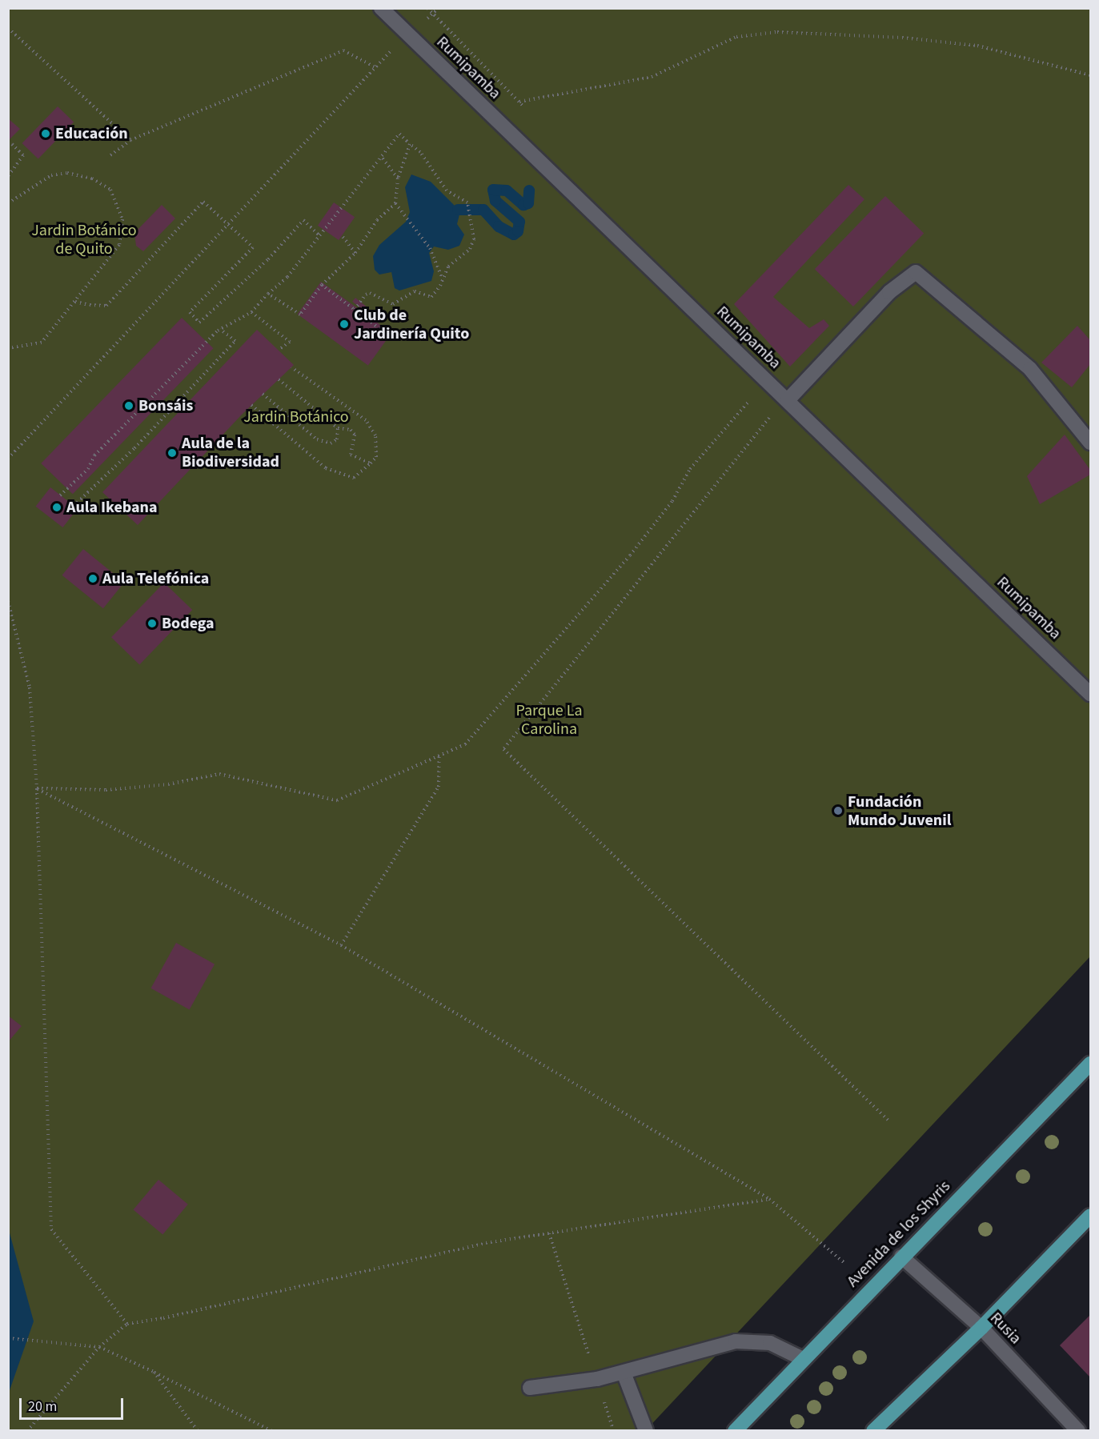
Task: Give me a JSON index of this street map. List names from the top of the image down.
{
  "streets": {
    "main road": ["Avenida de los Shyris"],
    "street": ["Rumipamba", "Rusia"]
  },
  "crossings": [
    ["Avenida de los Shyris", "Rusia"]
  ],
  "parks": ["Jardin Botánico de Quito", "Jardin Botánico", "Parque La Carolina"],
  "places": [
    "Educación",
    "Club de Jardinería Quito",
    "Bonsáis",
    "Aula de la Biodiversidad",
    "Aula Ikebana",
    "Aula Telefónica",
    "Bodega",
    "Fundación Mundo Juvenil"
  ],
  "scale_bar": "20 m"
}
